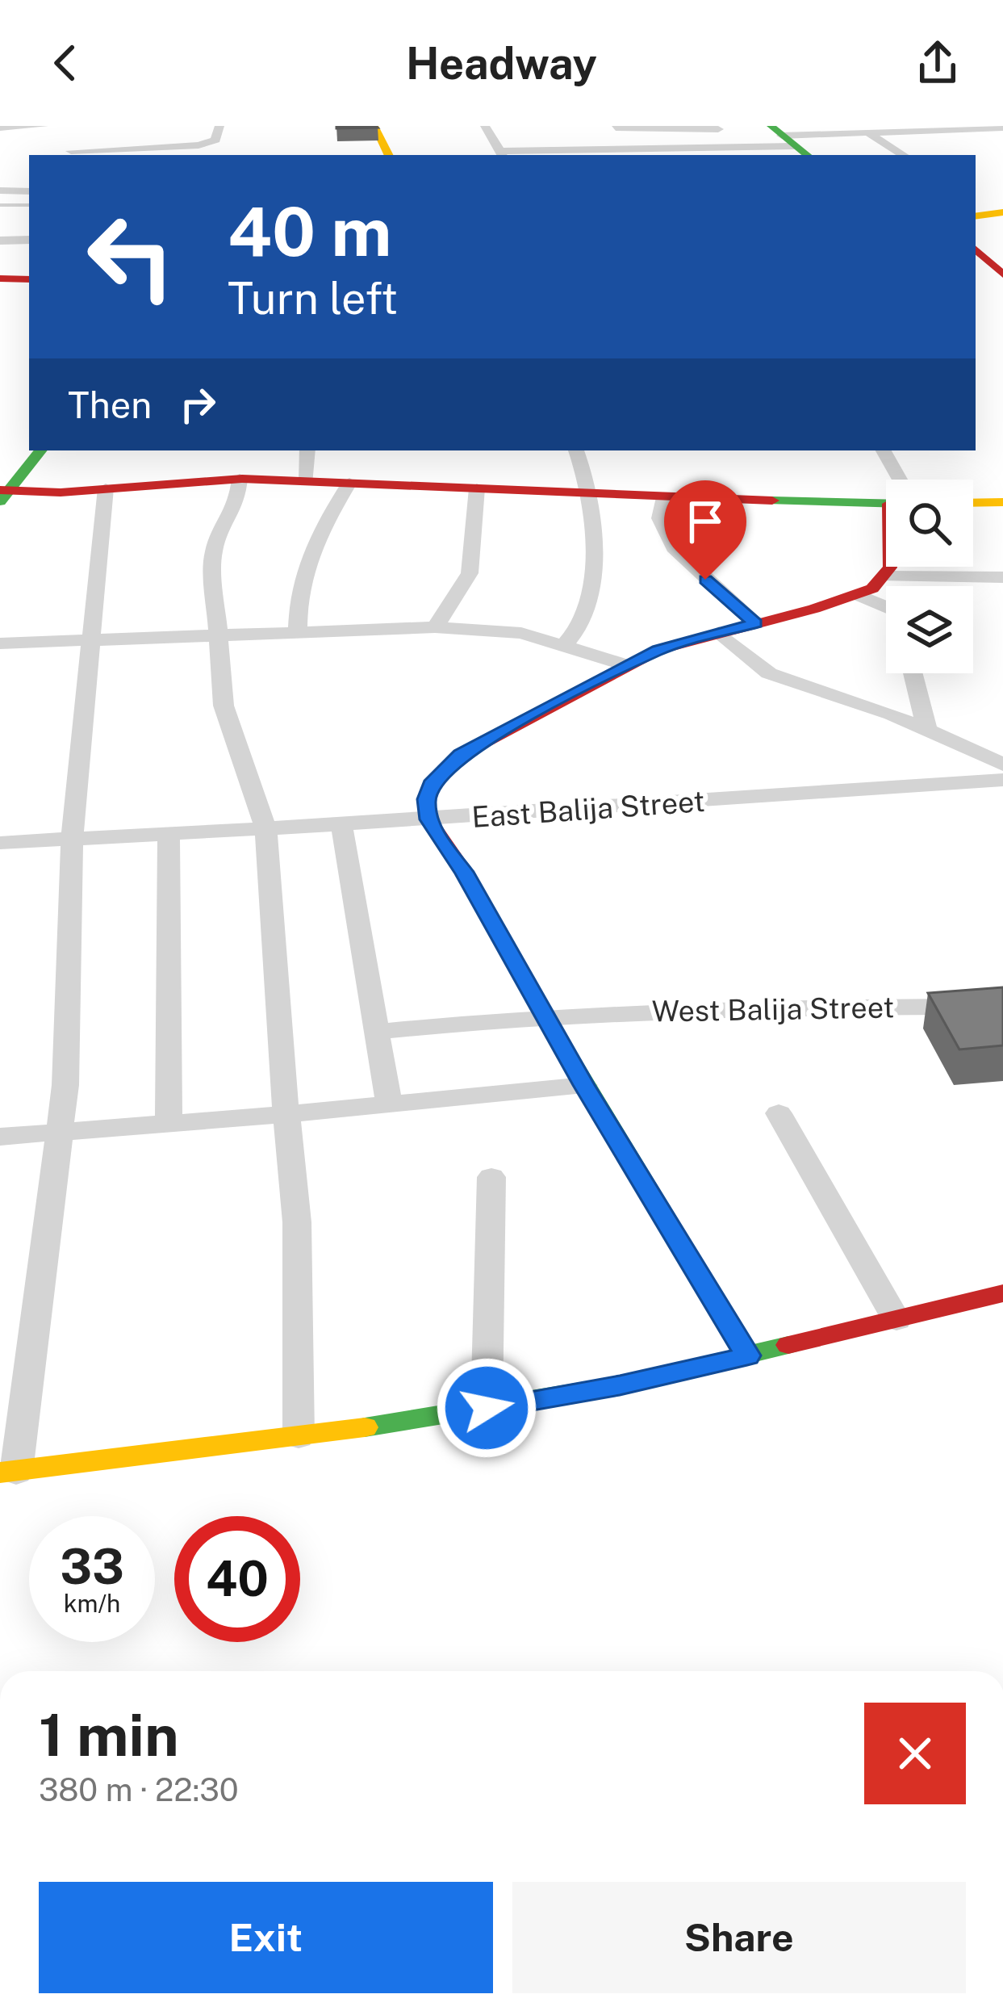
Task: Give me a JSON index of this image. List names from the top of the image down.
{
  "streets": {
    "street": ["East Balija Street", "West Balija Street"]
  },
  "page": {
    "header": "Headway",
    "turn": ["40 m", "Turn left"],
    "then": "Then",
    "speed": "33 km/h",
    "limit": "40",
    "heading": ["1 min", "380 m · 22:30"],
    "buttons": ["Exit", "Share"]
  }
}
